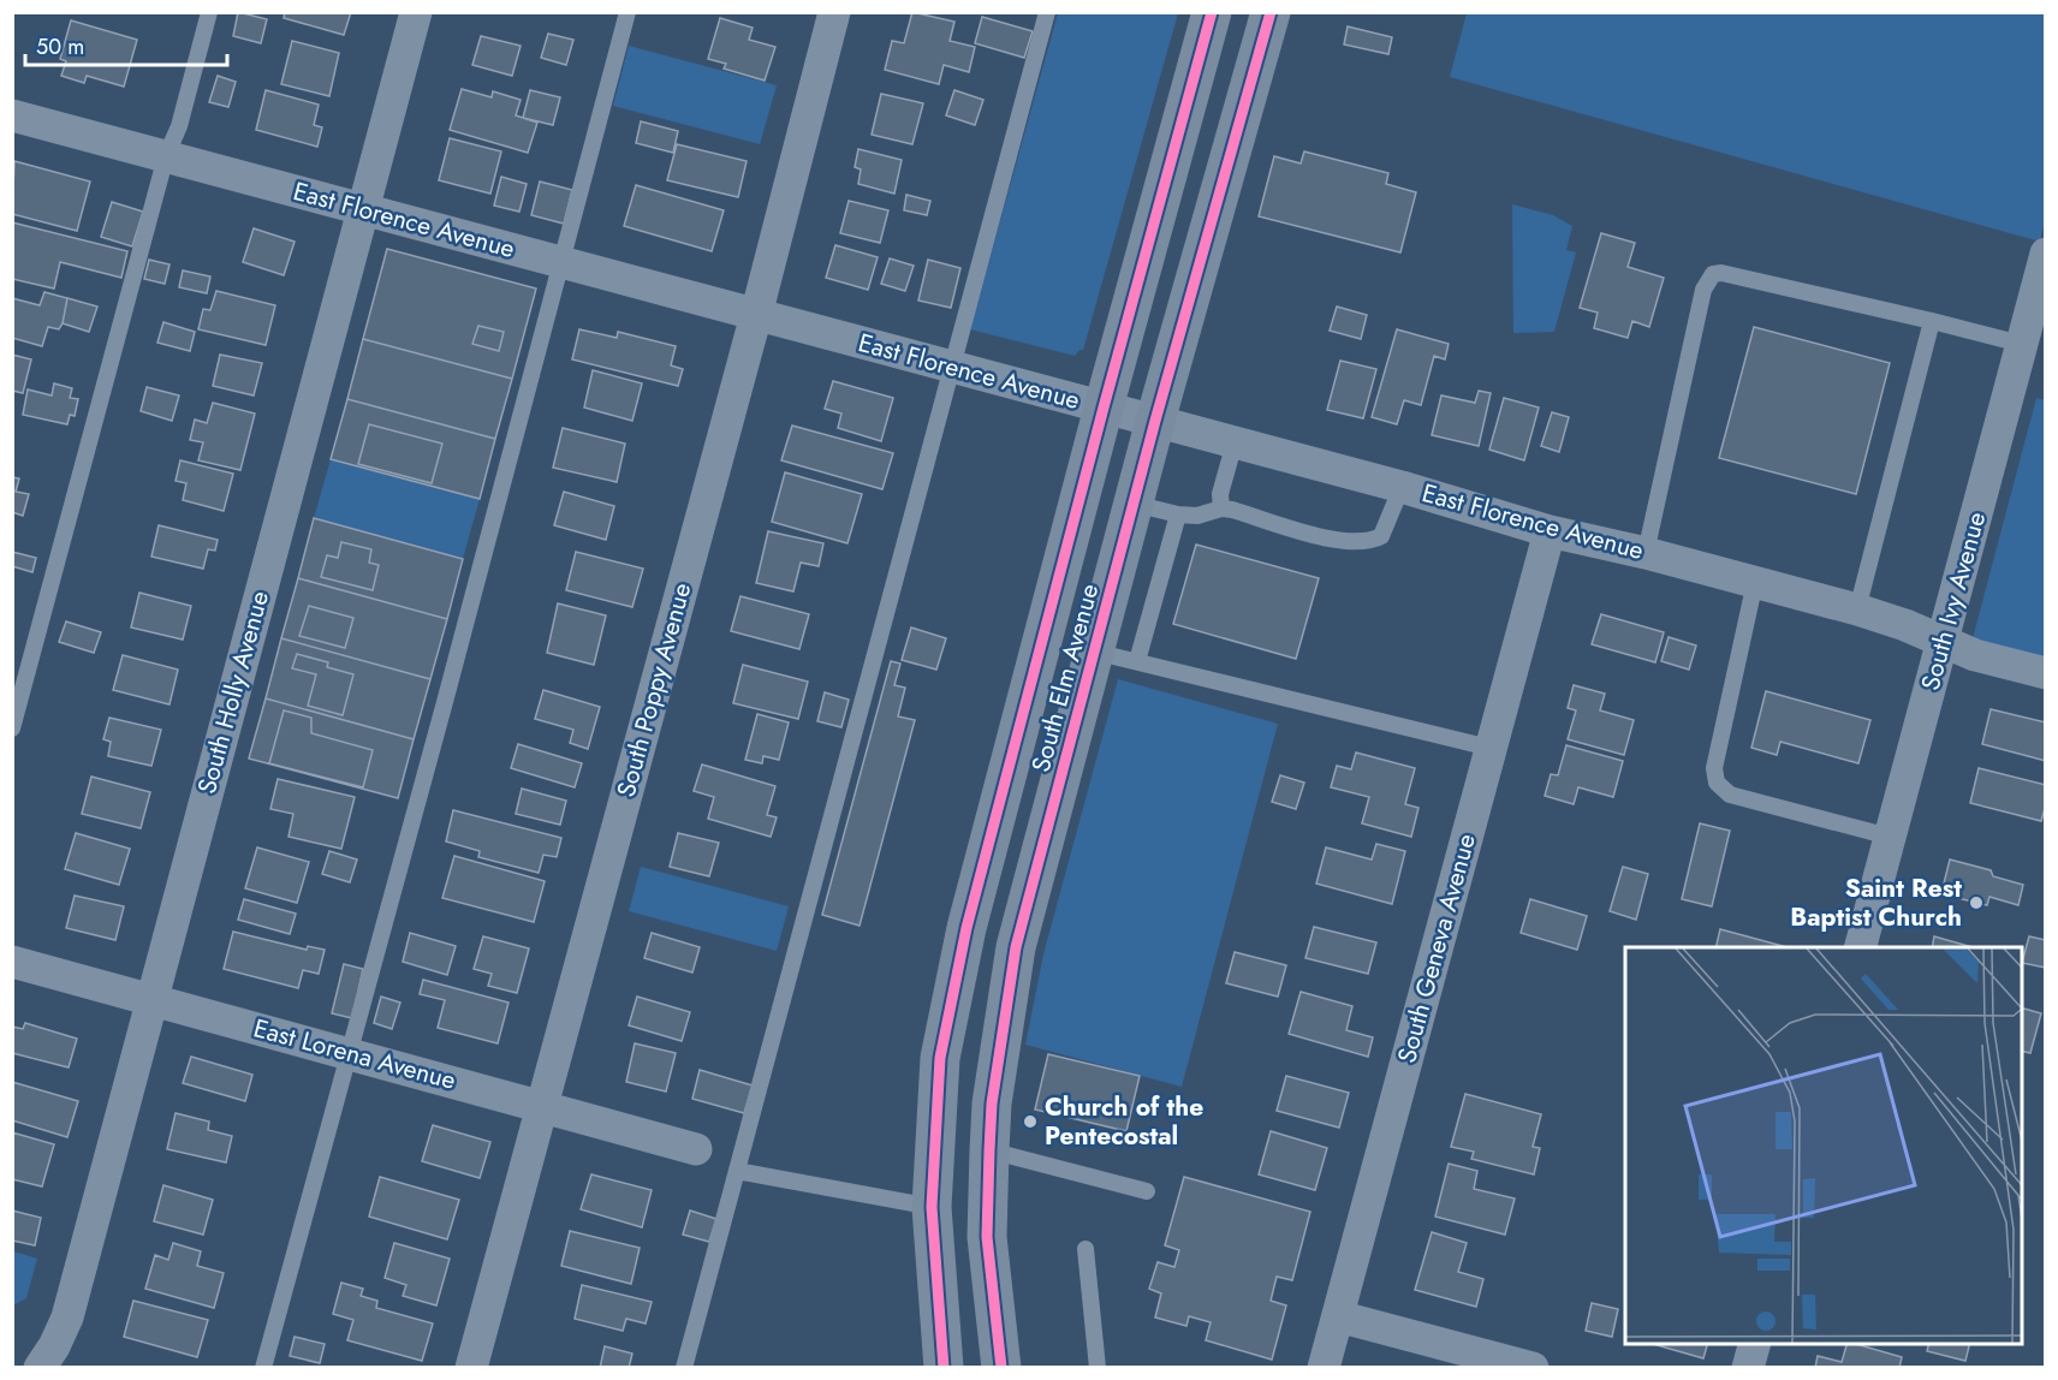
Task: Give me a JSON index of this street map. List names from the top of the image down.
{
  "streets": {
    "main road": ["South Elm Avenue"],
    "street": [
      "East Florence Avenue",
      "South Ivy Avenue",
      "South Poppy Avenue",
      "South Holly Avenue",
      "South Geneva Avenue",
      "East Lorena Avenue"
    ]
  },
  "crossings": [
    ["East Florence Avenue", "South Ivy Avenue"],
    ["East Florence Avenue", "South Elm Avenue"],
    ["East Florence Avenue", "South Poppy Avenue"],
    ["East Florence Avenue", "South Holly Avenue"],
    ["East Florence Avenue", "South Geneva Avenue"],
    ["South Poppy Avenue", "East Lorena Avenue"],
    ["South Holly Avenue", "East Lorena Avenue"]
  ],
  "places": ["Saint Rest Baptist Church", "Church of the Pentecostal"],
  "scale_bar": "50 m"
}
